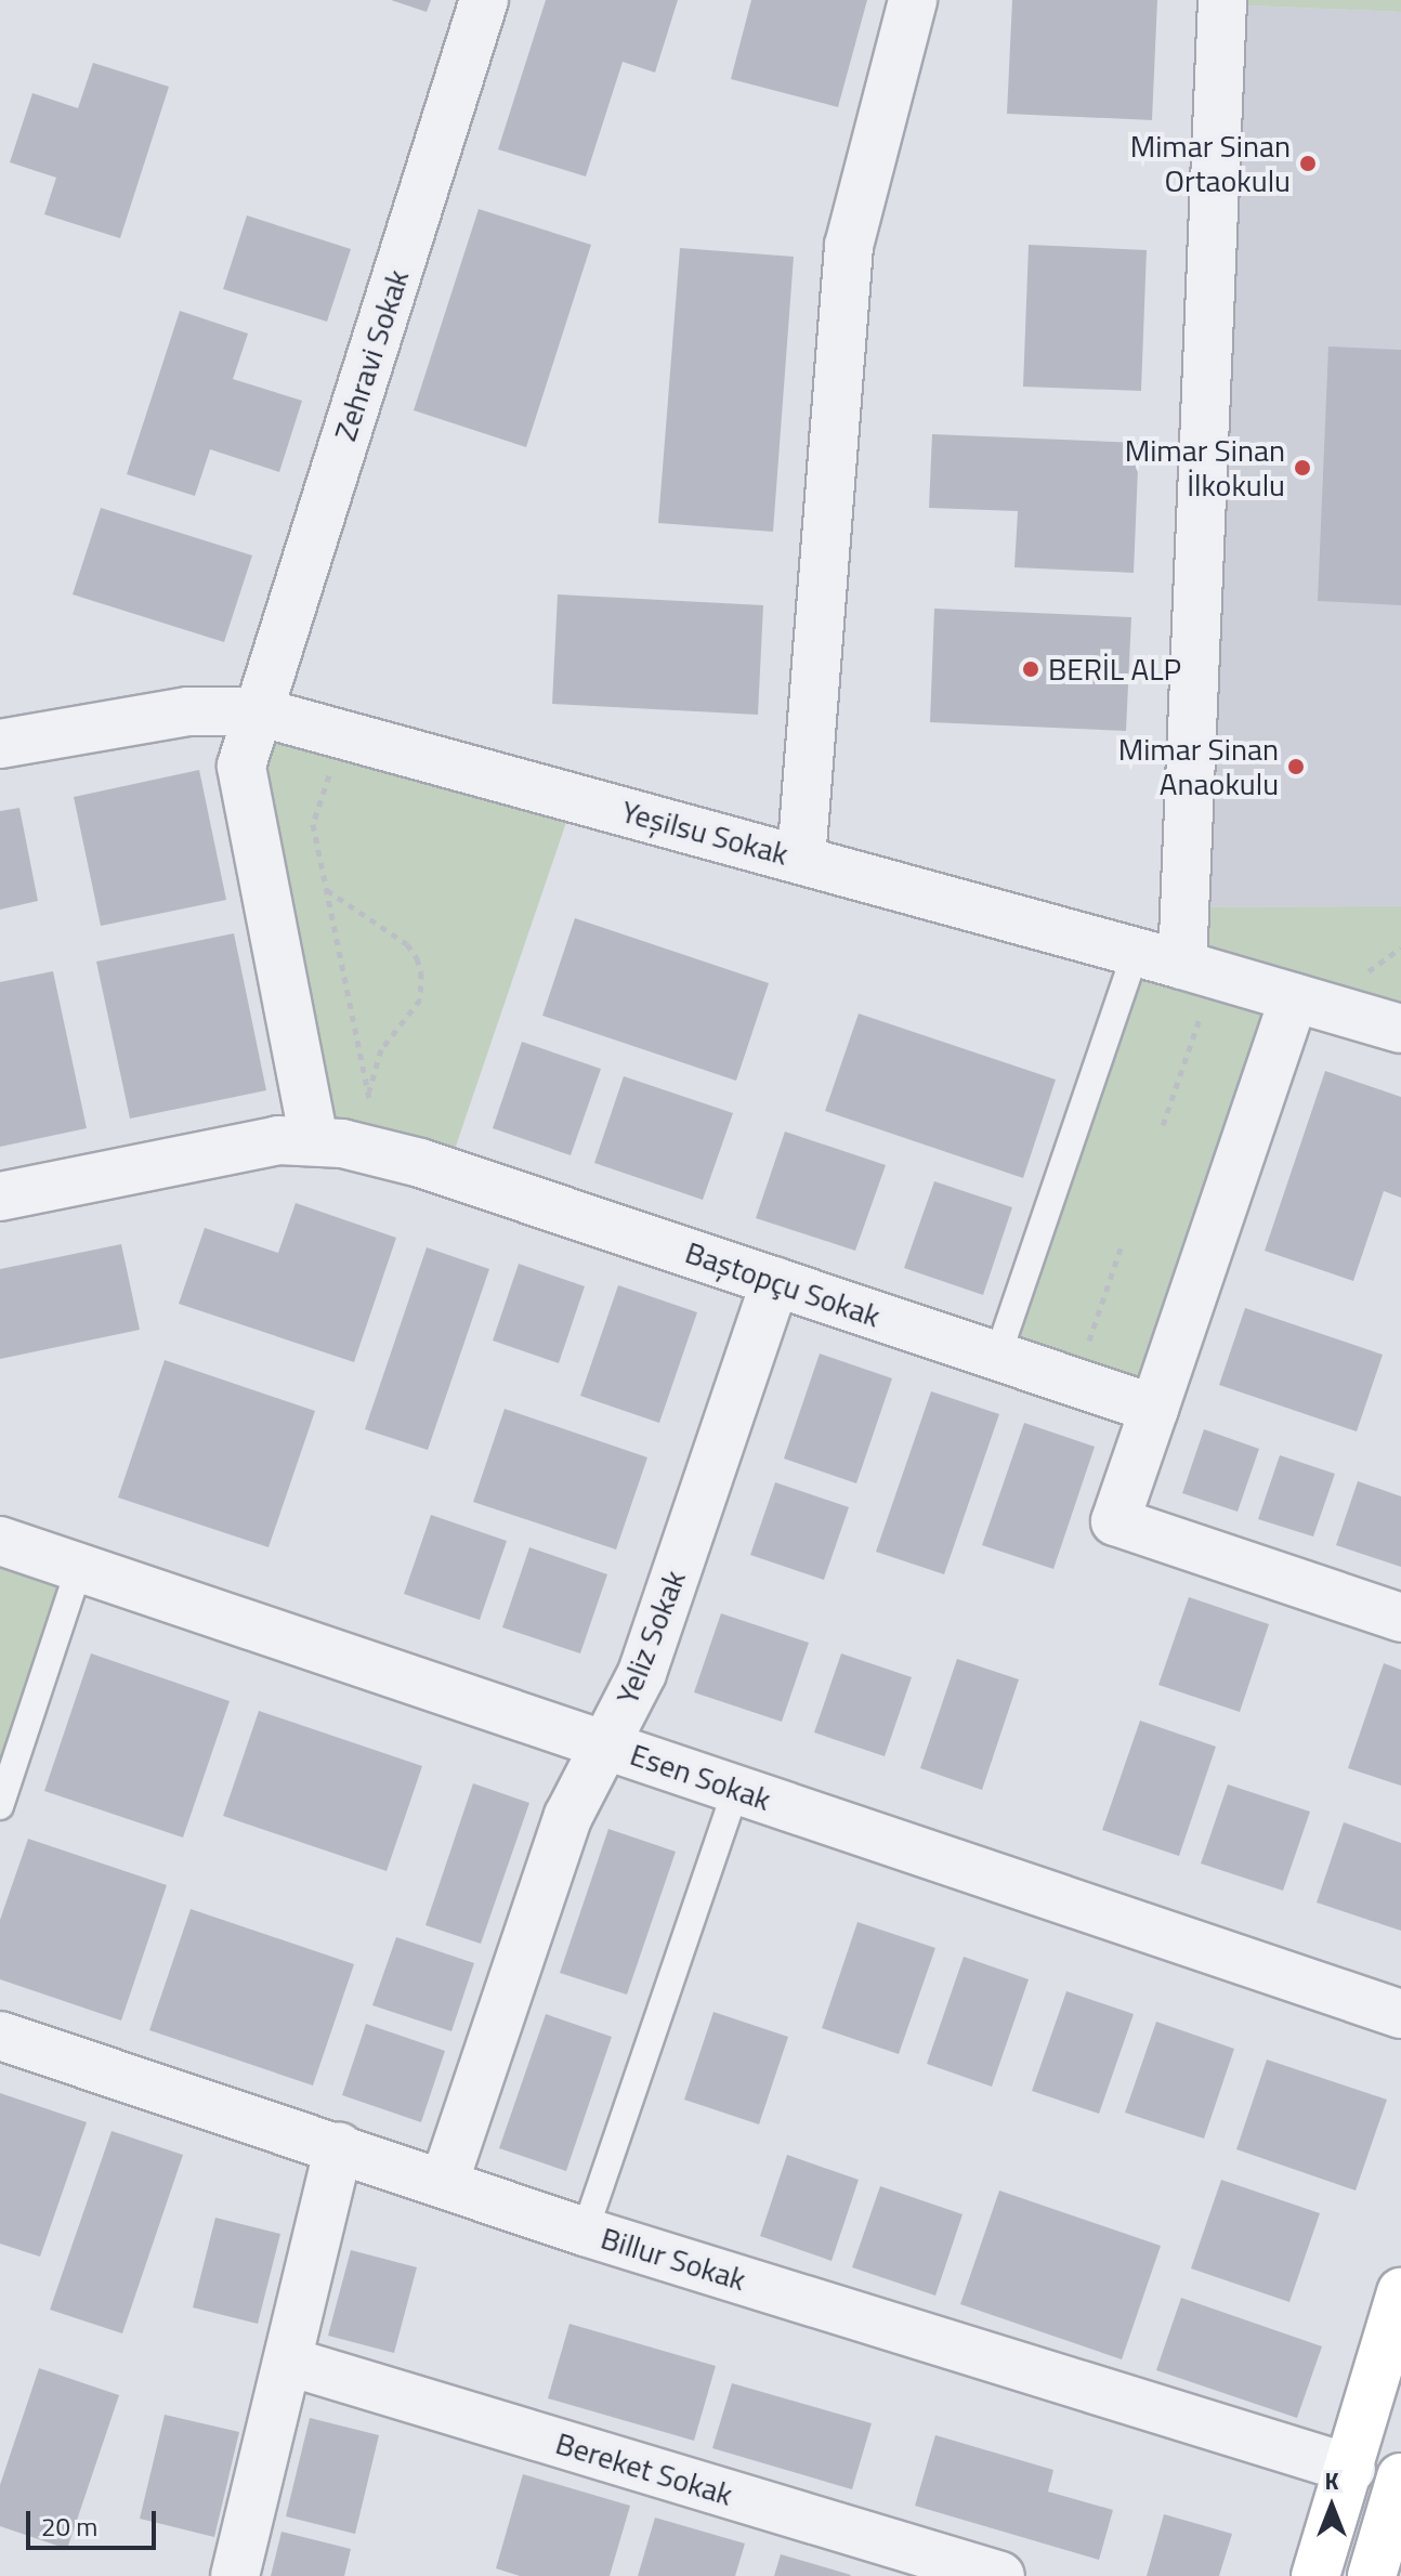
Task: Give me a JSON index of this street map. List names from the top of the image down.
{
  "streets": {
    "street": [
      "Zehravi Sokak",
      "Yeşilsu Sokak",
      "Baştopçu Sokak",
      "Yeliz Sokak",
      "Esen Sokak",
      "Billur Sokak",
      "Bereket Sokak"
    ]
  },
  "crossings": [
    ["Zehravi Sokak", "Yeşilsu Sokak"],
    ["Zehravi Sokak", "Baştopçu Sokak"],
    ["Baştopçu Sokak", "Yeliz Sokak"],
    ["Yeliz Sokak", "Esen Sokak"],
    ["Yeliz Sokak", "Billur Sokak"]
  ],
  "places": [
    "Mimar Sinan Ortaokulu",
    "Mimar Sinan İlkokulu",
    "BERİL ALP",
    "Mimar Sinan Anaokulu"
  ],
  "scale_bar": "20 m",
  "north": "top"
}
